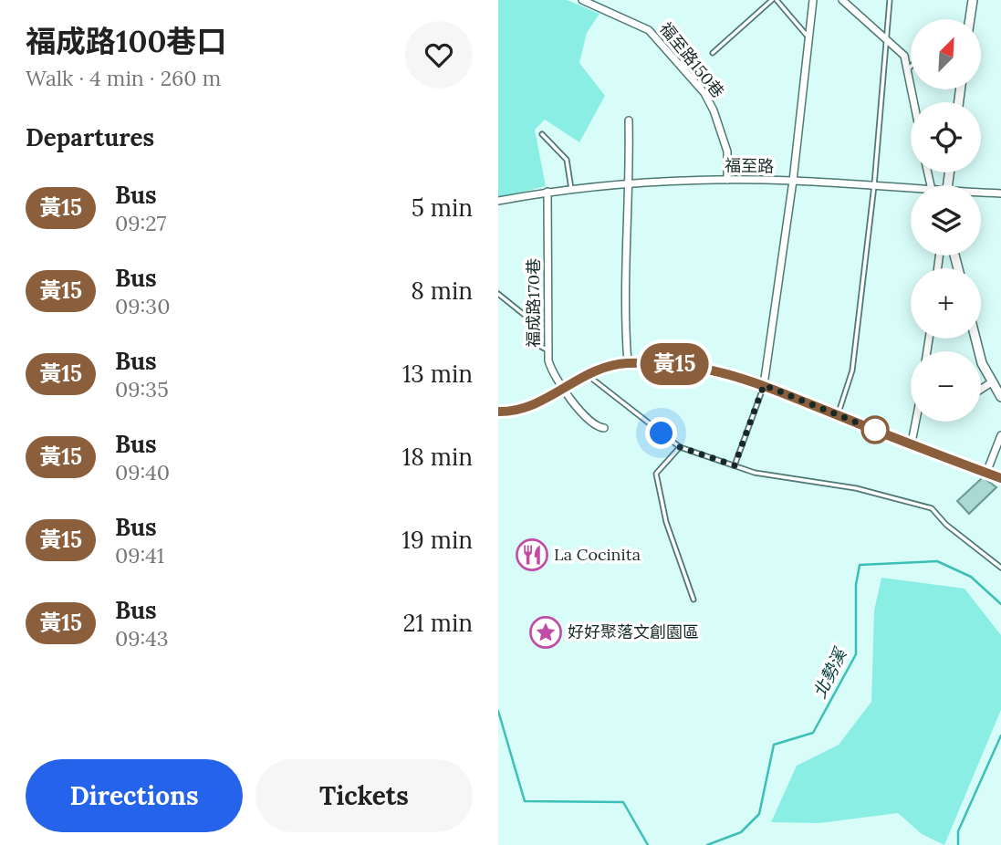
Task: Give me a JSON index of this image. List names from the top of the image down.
{
  "streets": {
    "street": ["福至路150巷", "福至路", "福成路170巷"]
  },
  "crossings": [
    ["福至路150巷", "福至路"],
    ["福至路", "福成路170巷"]
  ],
  "water": ["北勢溪"],
  "places": {
    "restaurant": ["La Cocinita"],
    "place": ["好好聚落文創園區"]
  },
  "lines": ["bus line 黃15"],
  "north": "top right",
  "page": {
    "heading": [
      ["福成路100巷口", "Walk · 4 min · 260 m"],
      "Departures"
    ],
    "on_map": "黃15",
    "map_buttons": ["+", "−"],
    "list": [
      {
        "mark": "黃15",
        "name": "Bus",
        "note": "09:27",
        "value": "5 min"
      },
      {
        "mark": "黃15",
        "name": "Bus",
        "note": "09:30",
        "value": "8 min"
      },
      {
        "mark": "黃15",
        "name": "Bus",
        "note": "09:35",
        "value": "13 min"
      },
      {
        "mark": "黃15",
        "name": "Bus",
        "note": "09:40",
        "value": "18 min"
      },
      {
        "mark": "黃15",
        "name": "Bus",
        "note": "09:41",
        "value": "19 min"
      },
      {
        "mark": "黃15",
        "name": "Bus",
        "note": "09:43",
        "value": "21 min"
      }
    ],
    "buttons": ["Directions", "Tickets"]
  }
}
